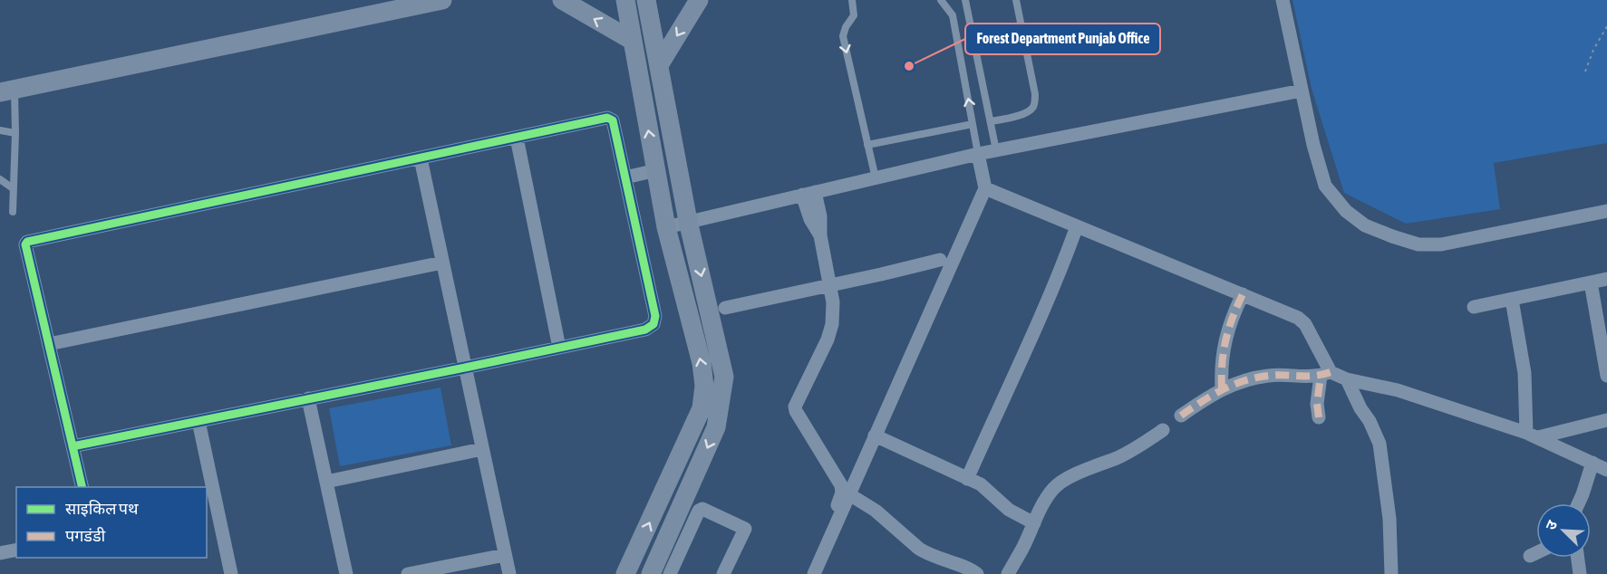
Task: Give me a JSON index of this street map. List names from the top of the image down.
{
  "places": ["Forest Department Punjab Office"],
  "legend": ["साइकिल पथ", "पगडंडी"],
  "north": "top left"
}
